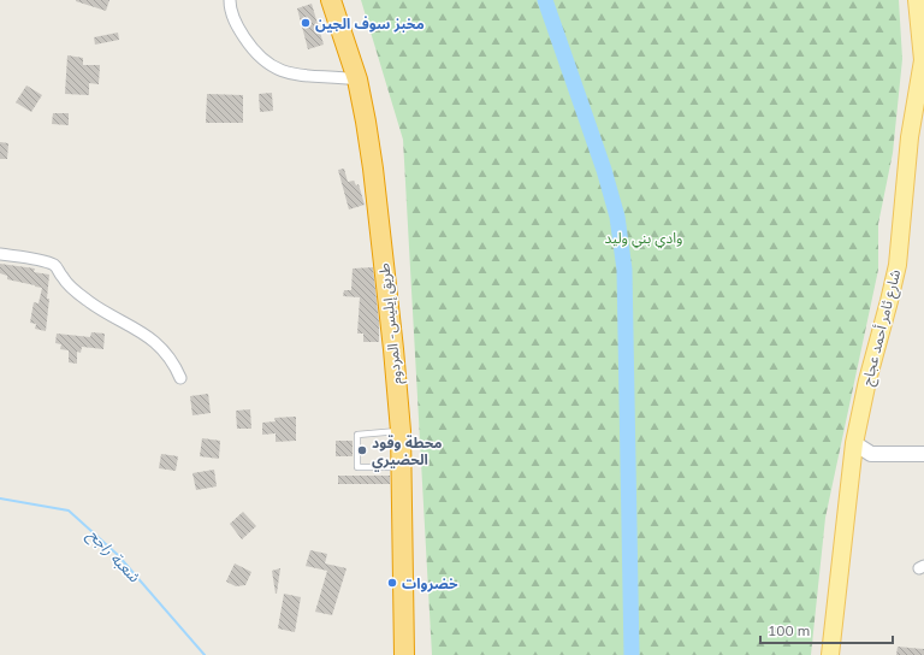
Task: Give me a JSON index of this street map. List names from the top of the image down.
{
  "streets": {
    "highway": ["طريق إيليس- المردوم"],
    "main road": ["شارع ثامر أحمد عجاج"]
  },
  "water": ["شعبة راجح"],
  "parks": ["وادي بني وليد"],
  "places": ["مخبز سوف الجين", "محطة وقود الحضيري", "خضروات"],
  "scale_bar": "100 m"
}
